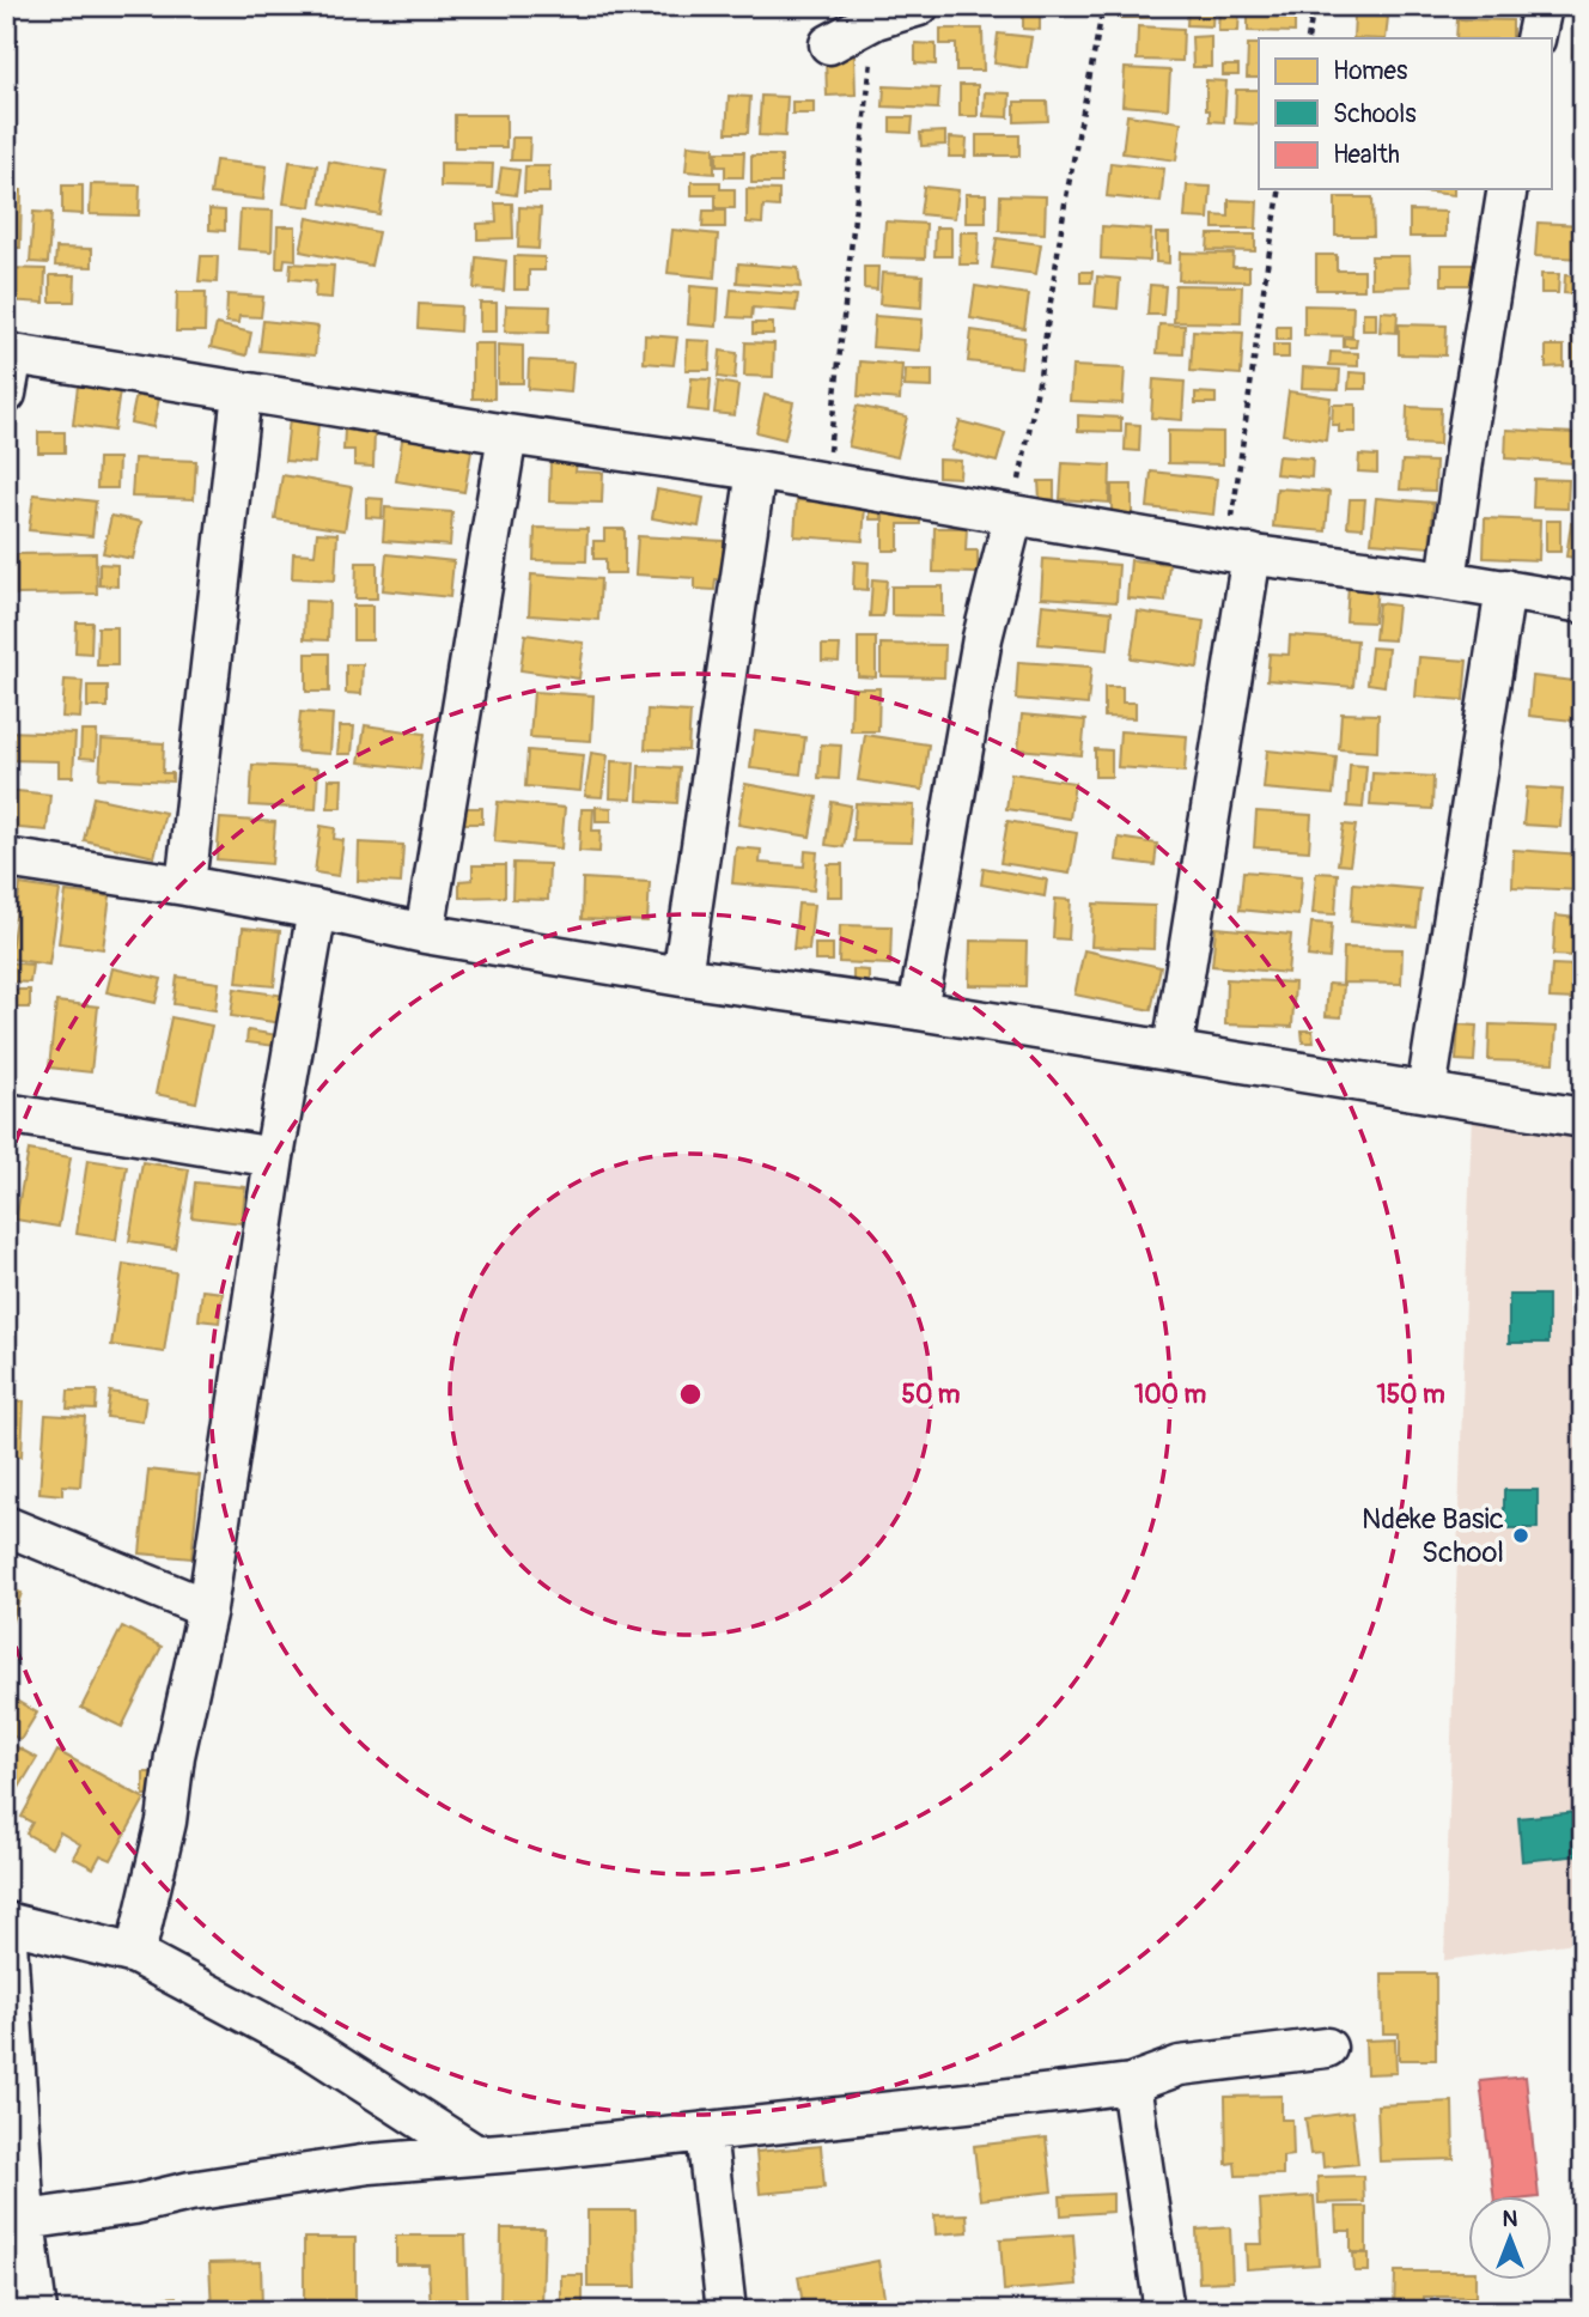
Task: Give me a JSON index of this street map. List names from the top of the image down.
{
  "places": ["Ndeke Basic School"],
  "legend": ["Homes", "Schools", "Health"],
  "north": "top",
  "rings": ["50 m", "100 m", "150 m"]
}
